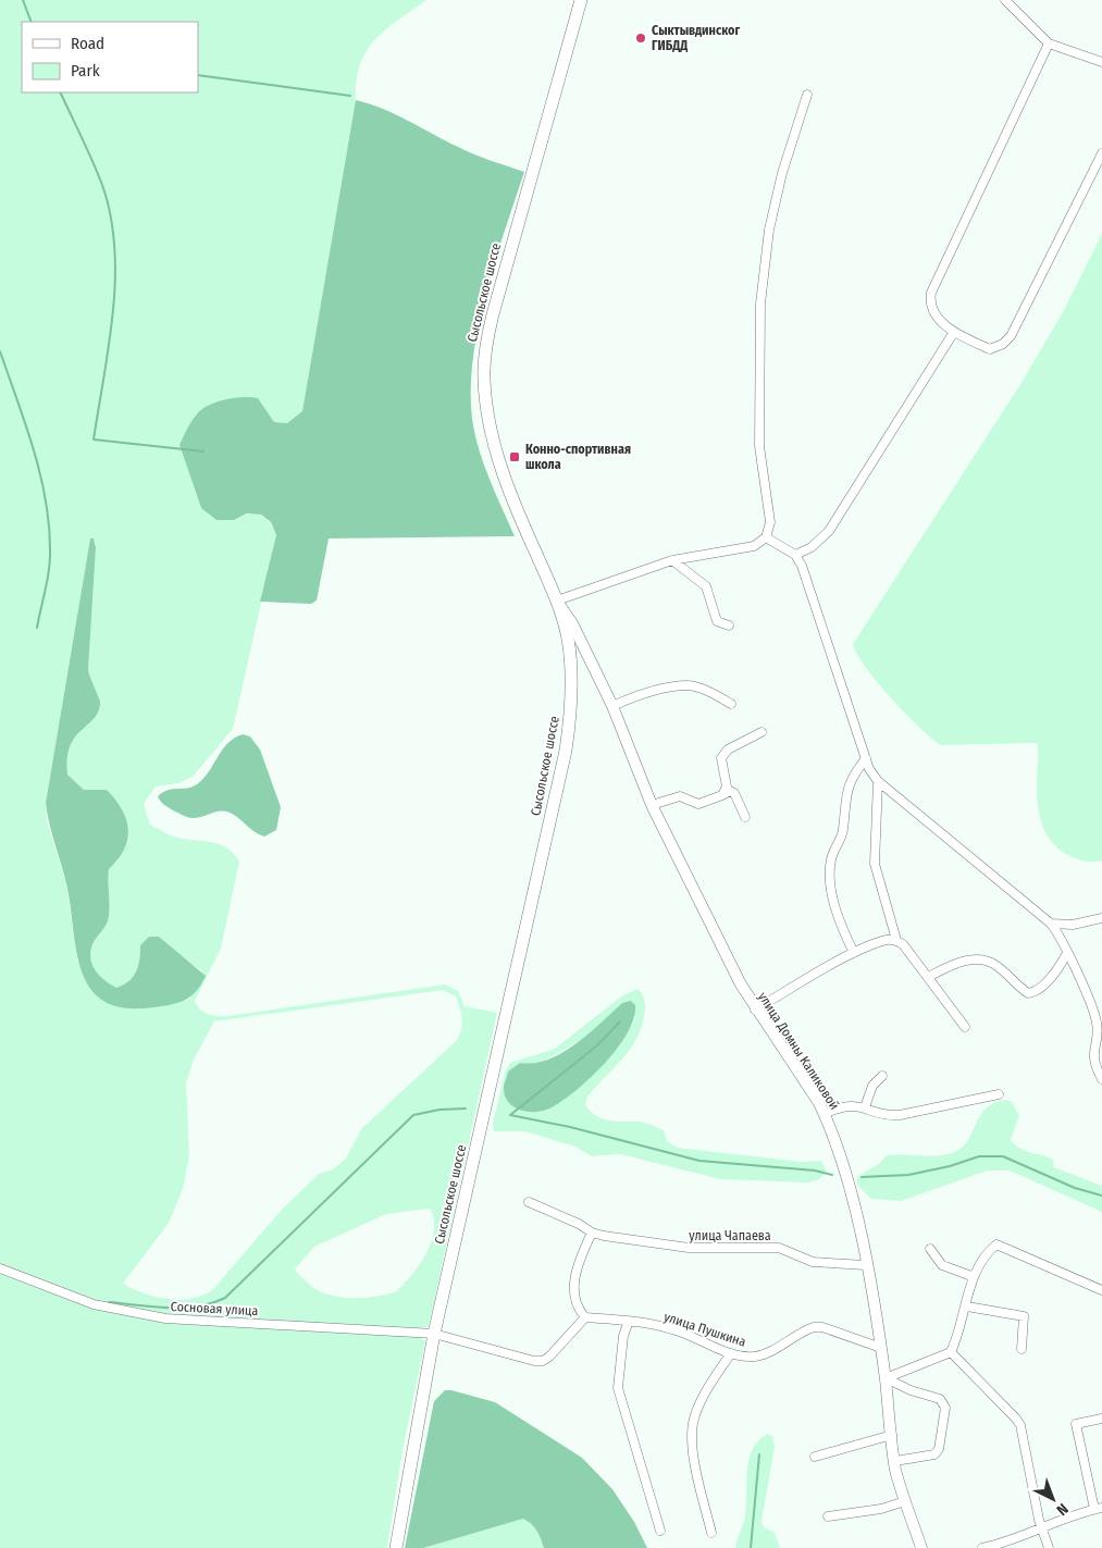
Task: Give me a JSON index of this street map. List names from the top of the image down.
{
  "streets": {
    "highway": ["Сысольское шоссе"],
    "main road": ["улица Домны Каликовой"],
    "street": ["улица Чапаева", "Сосновая улица", "улица Пушкина"]
  },
  "crossings": [
    ["Сысольское шоссе", "улица Домны Каликовой"],
    ["Сысольское шоссе", "Сосновая улица"],
    ["улица Домны Каликовой", "улица Чапаева"],
    ["улица Домны Каликовой", "улица Пушкина"]
  ],
  "places": {
    "other": ["Сыктывдинског ГИБДД"],
    "transit": ["Конно-спортивная школа"]
  },
  "legend": ["Road", "Park"],
  "north": "bottom right"
}
